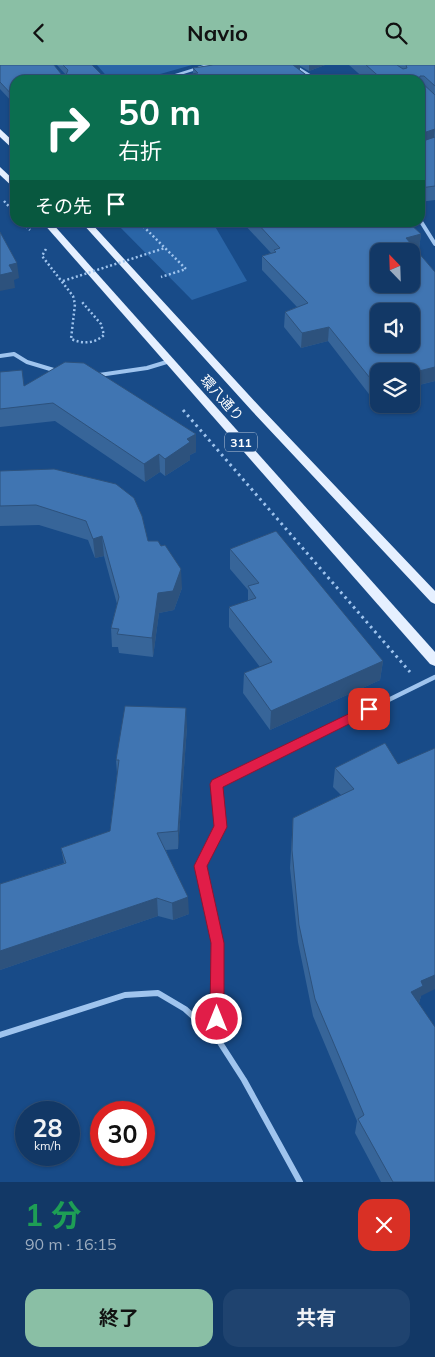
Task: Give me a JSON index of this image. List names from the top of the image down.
{
  "streets": {
    "main road": ["環八通り", "311"]
  },
  "north": "top left",
  "page": {
    "header": "Navio",
    "turn": ["50 m", "右折"],
    "then": "その先",
    "speed": "28 km/h",
    "limit": "30",
    "heading": ["1 分", "90 m · 16:15"],
    "buttons": ["終了", "共有"]
  }
}
